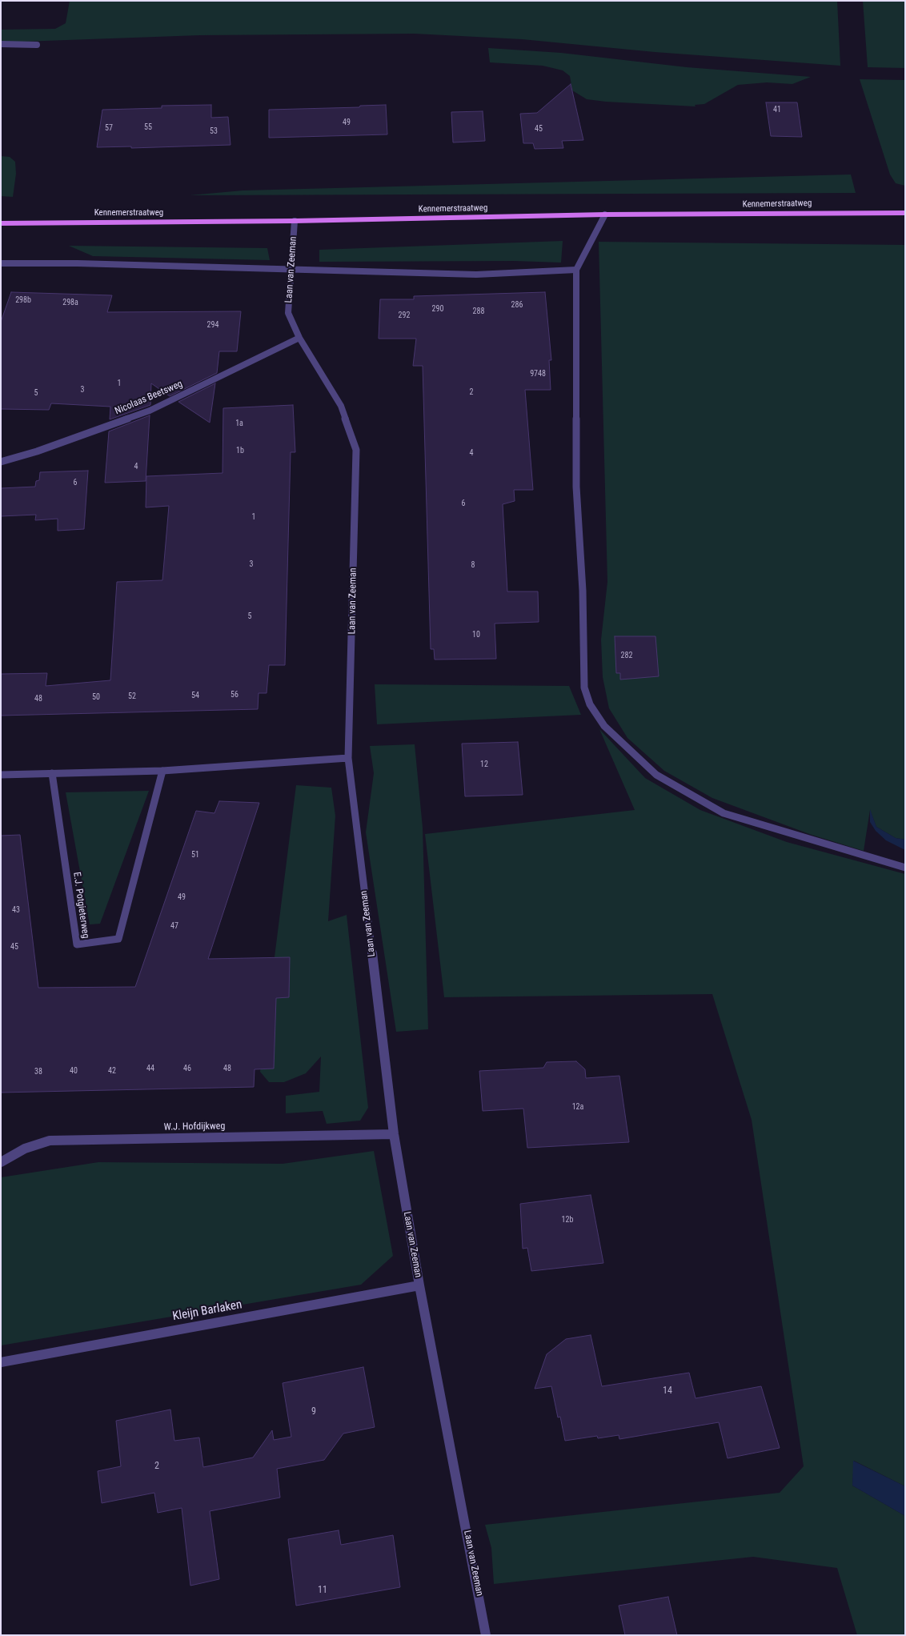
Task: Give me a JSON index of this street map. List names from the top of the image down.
{
  "streets": {
    "main road": ["Kennemerstraatweg"],
    "street": [
      "Laan van Zeeman",
      "Nicolaas Beetsweg",
      "E.J. Potgieterweg",
      "W.J. Hofdijkweg",
      "Kleijn Barlaken"
    ]
  },
  "crossings": [
    ["Kennemerstraatweg", "Laan van Zeeman"],
    ["Laan van Zeeman", "Nicolaas Beetsweg"],
    ["Laan van Zeeman", "W.J. Hofdijkweg"],
    ["Laan van Zeeman", "Kleijn Barlaken"]
  ],
  "house_numbers": [
    "41",
    "49",
    "55",
    "57",
    "45",
    "53",
    "298b",
    "298a",
    "286",
    "290",
    "288",
    "292",
    "294",
    "9748",
    "1",
    "3",
    "2",
    "5",
    "1a",
    "1b",
    "4",
    "4",
    "6",
    "6",
    "1",
    "3",
    "8",
    "5",
    "10",
    "282",
    "56",
    "54",
    "52",
    "50",
    "48",
    "12",
    "51",
    "49",
    "43",
    "47",
    "45",
    "44",
    "46",
    "48",
    "40",
    "42",
    "38",
    "12a",
    "12b",
    "14",
    "9",
    "2",
    "11"
  ]
}
